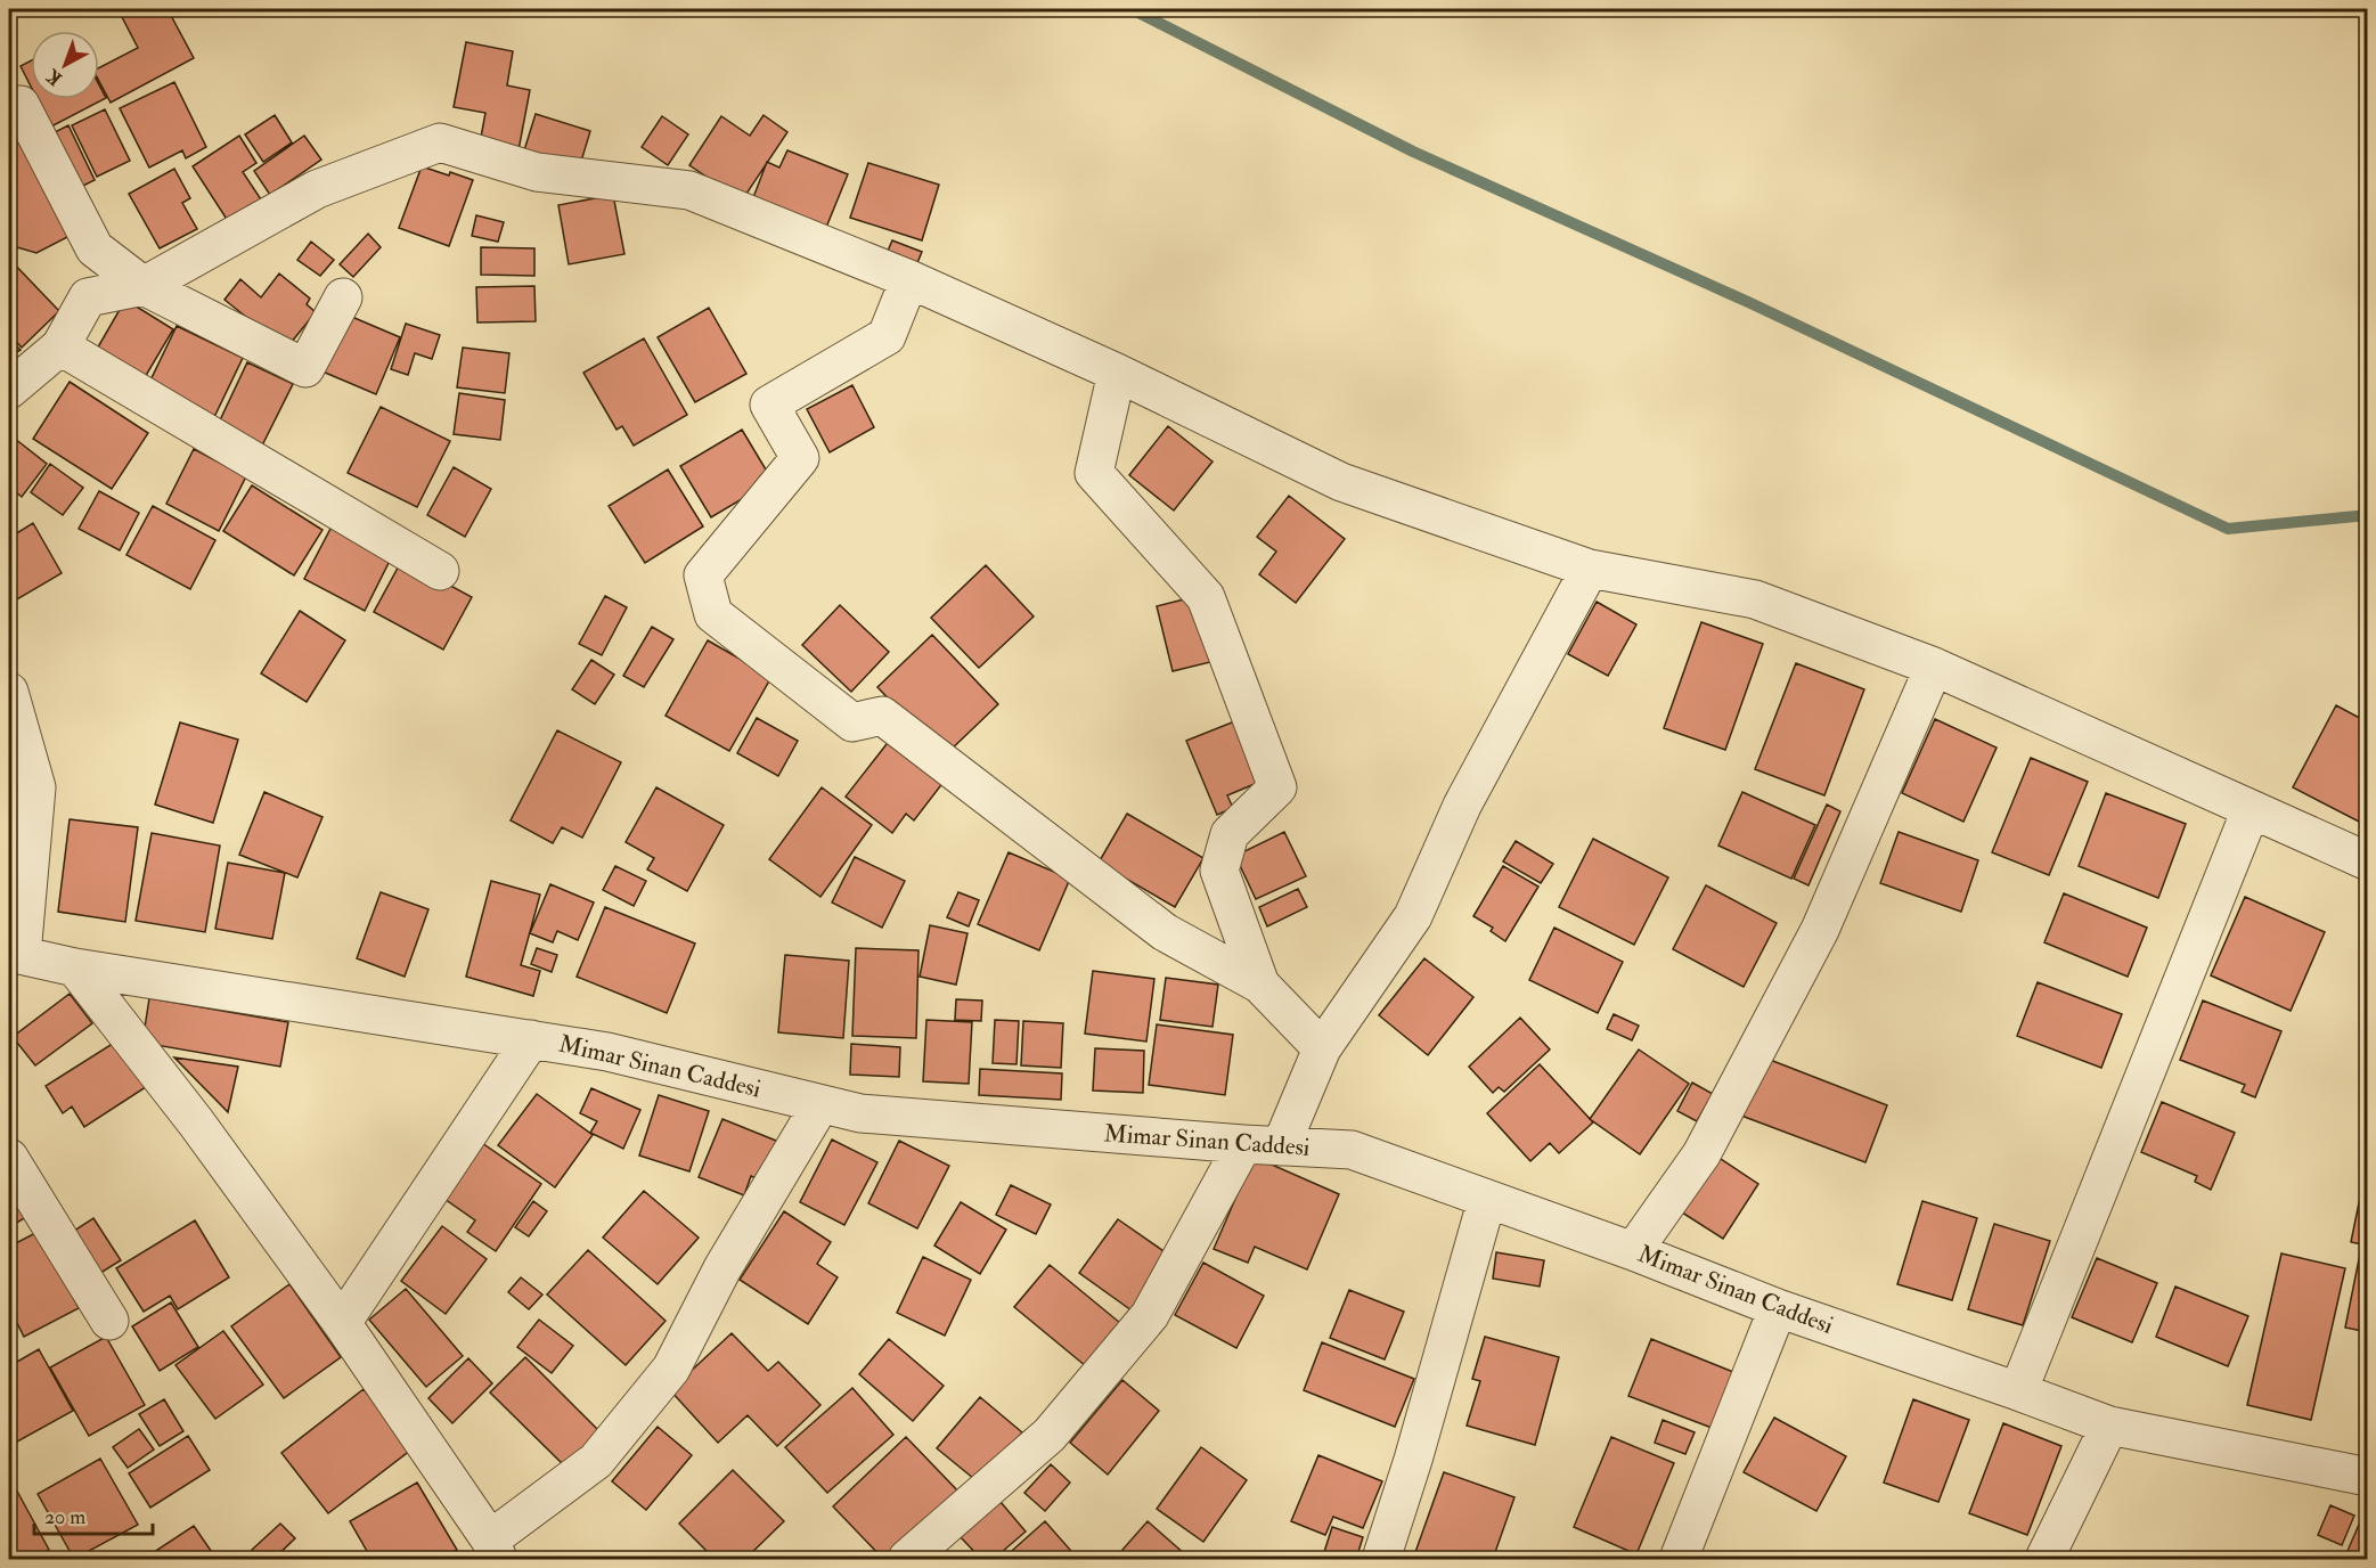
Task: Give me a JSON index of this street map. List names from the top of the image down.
{
  "streets": {
    "street": ["Mimar Sinan Caddesi"]
  },
  "scale_bar": "20 m",
  "north": "bottom left"
}
